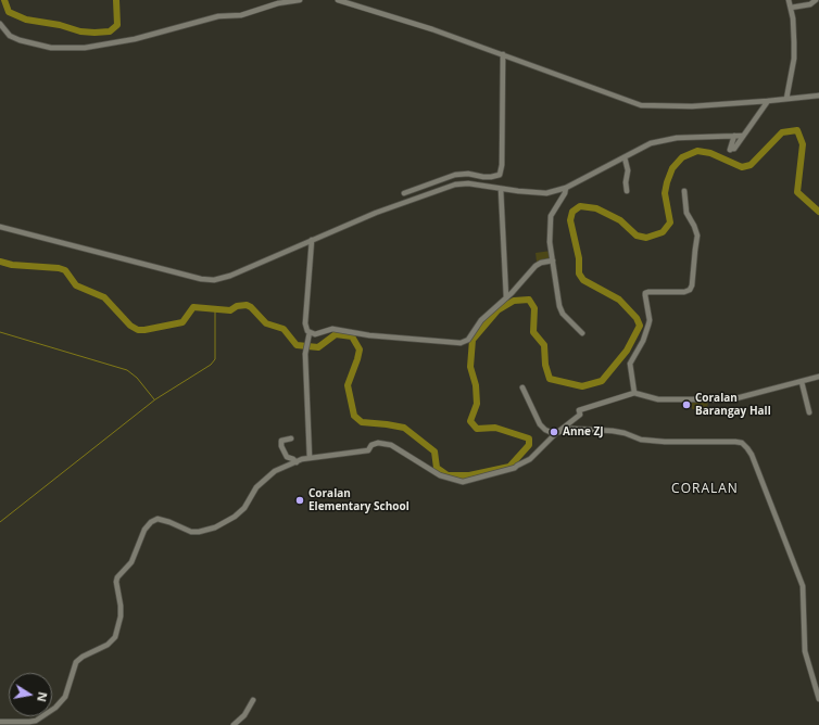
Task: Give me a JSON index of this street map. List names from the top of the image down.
{
  "districts": ["CORALAN"],
  "places": ["Coralan Barangay Hall", "Anne ZJ", "Coralan Elementary School"],
  "north": "right"
}
